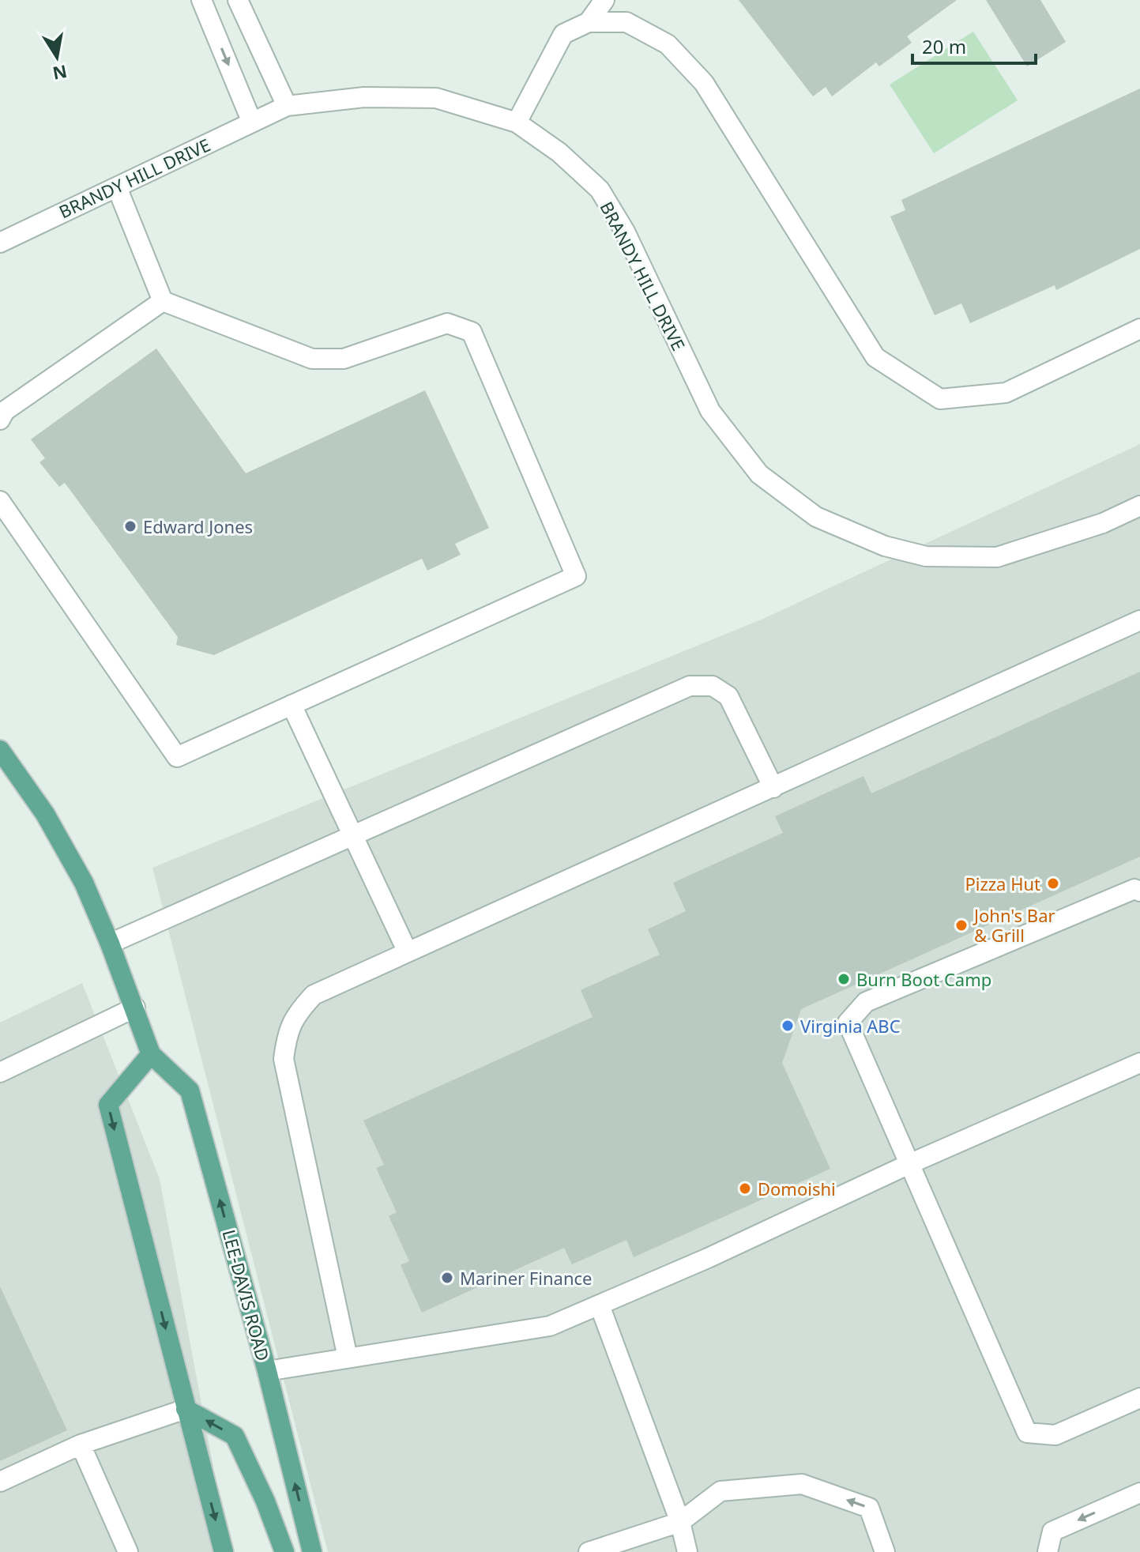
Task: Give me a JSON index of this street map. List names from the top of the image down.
{
  "streets": {
    "main road": ["LEE-DAVIS ROAD"],
    "street": ["BRANDY HILL DRIVE"]
  },
  "places": [
    "Edward Jones",
    "Pizza Hut",
    "John's Bar & Grill",
    "Burn Boot Camp",
    "Virginia ABC",
    "Domoishi",
    "Mariner Finance"
  ],
  "scale_bar": "20 m",
  "north": "bottom"
}
